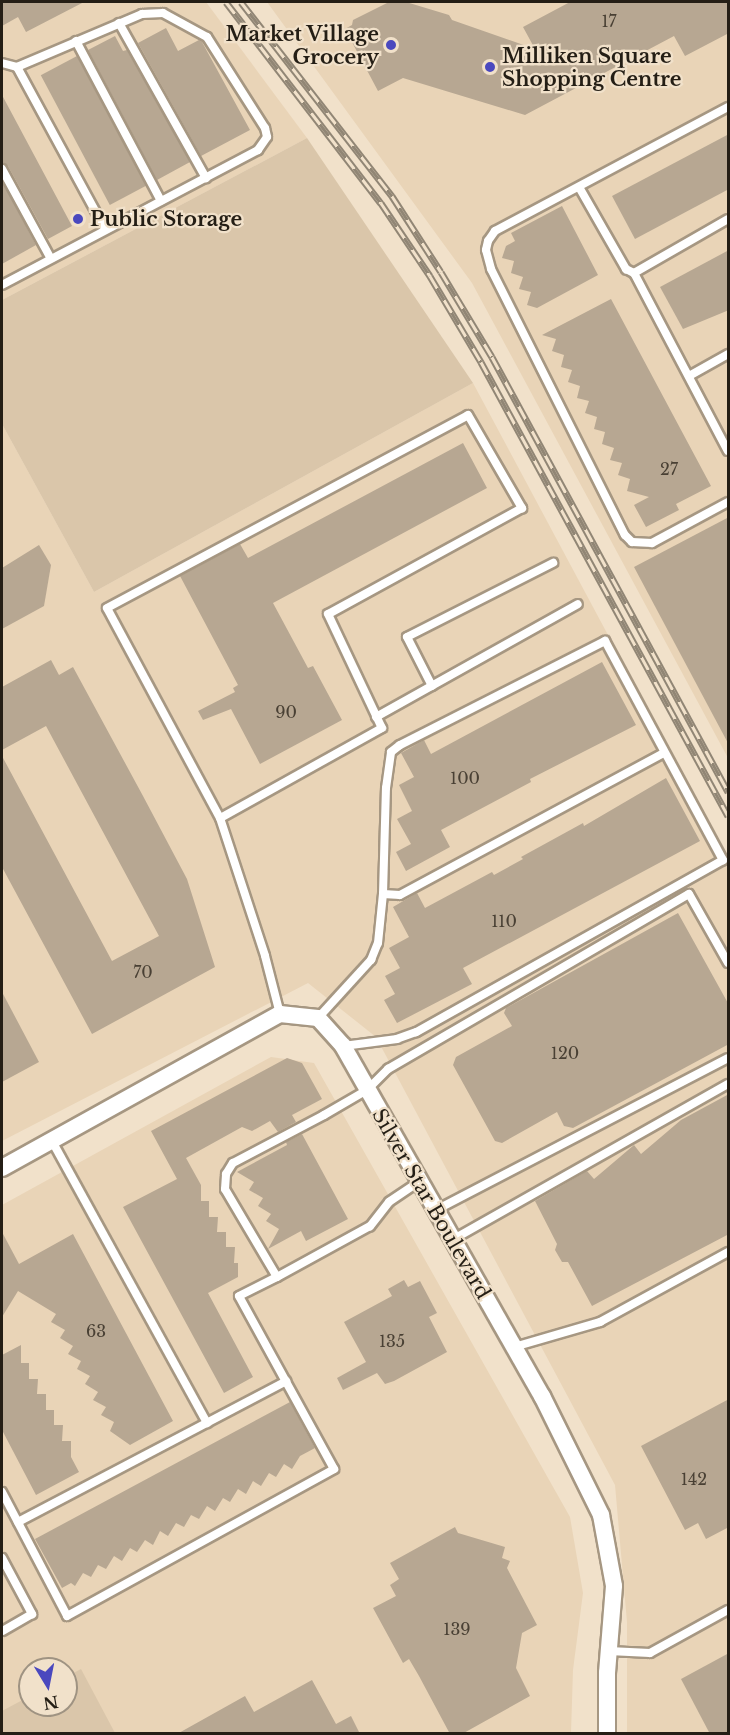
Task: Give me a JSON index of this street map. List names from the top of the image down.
{
  "streets": {
    "street": ["Silver Star Boulevard"]
  },
  "places": ["Market Village Grocery", "Milliken Square Shopping Centre", "Public Storage"],
  "house_numbers": [
    "17",
    "27",
    "90",
    "100",
    "110",
    "70",
    "120",
    "63",
    "135",
    "142",
    "139"
  ],
  "north": "bottom"
}
